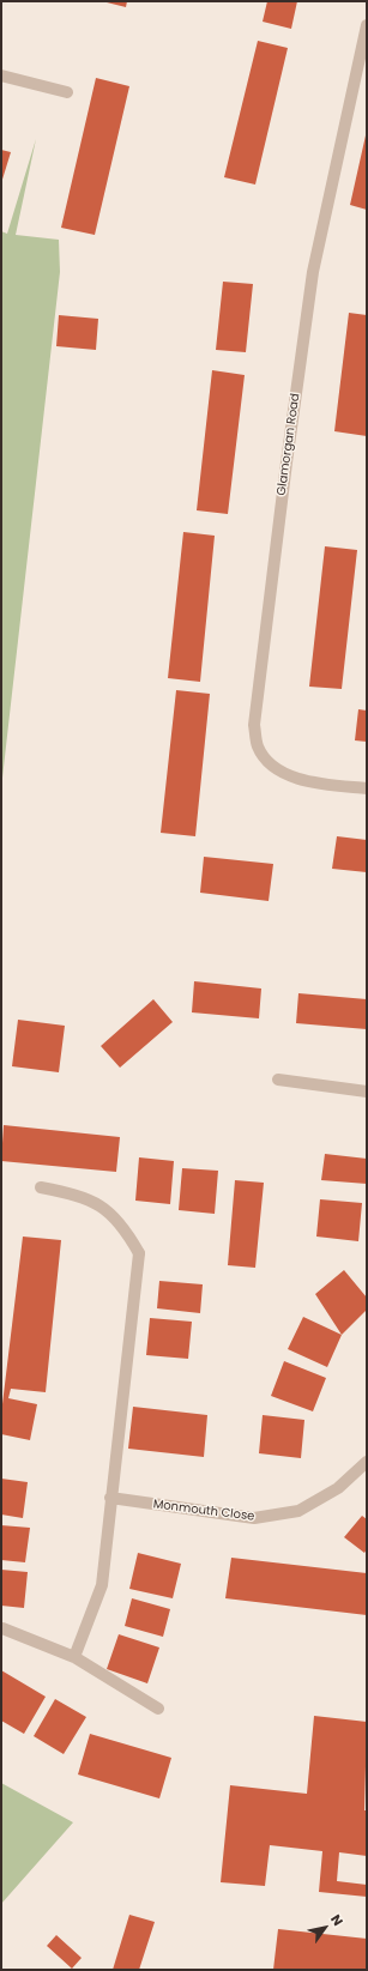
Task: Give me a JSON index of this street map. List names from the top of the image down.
{
  "streets": {
    "street": ["Glamorgan Road", "Monmouth Close"]
  },
  "north": "top right"
}
